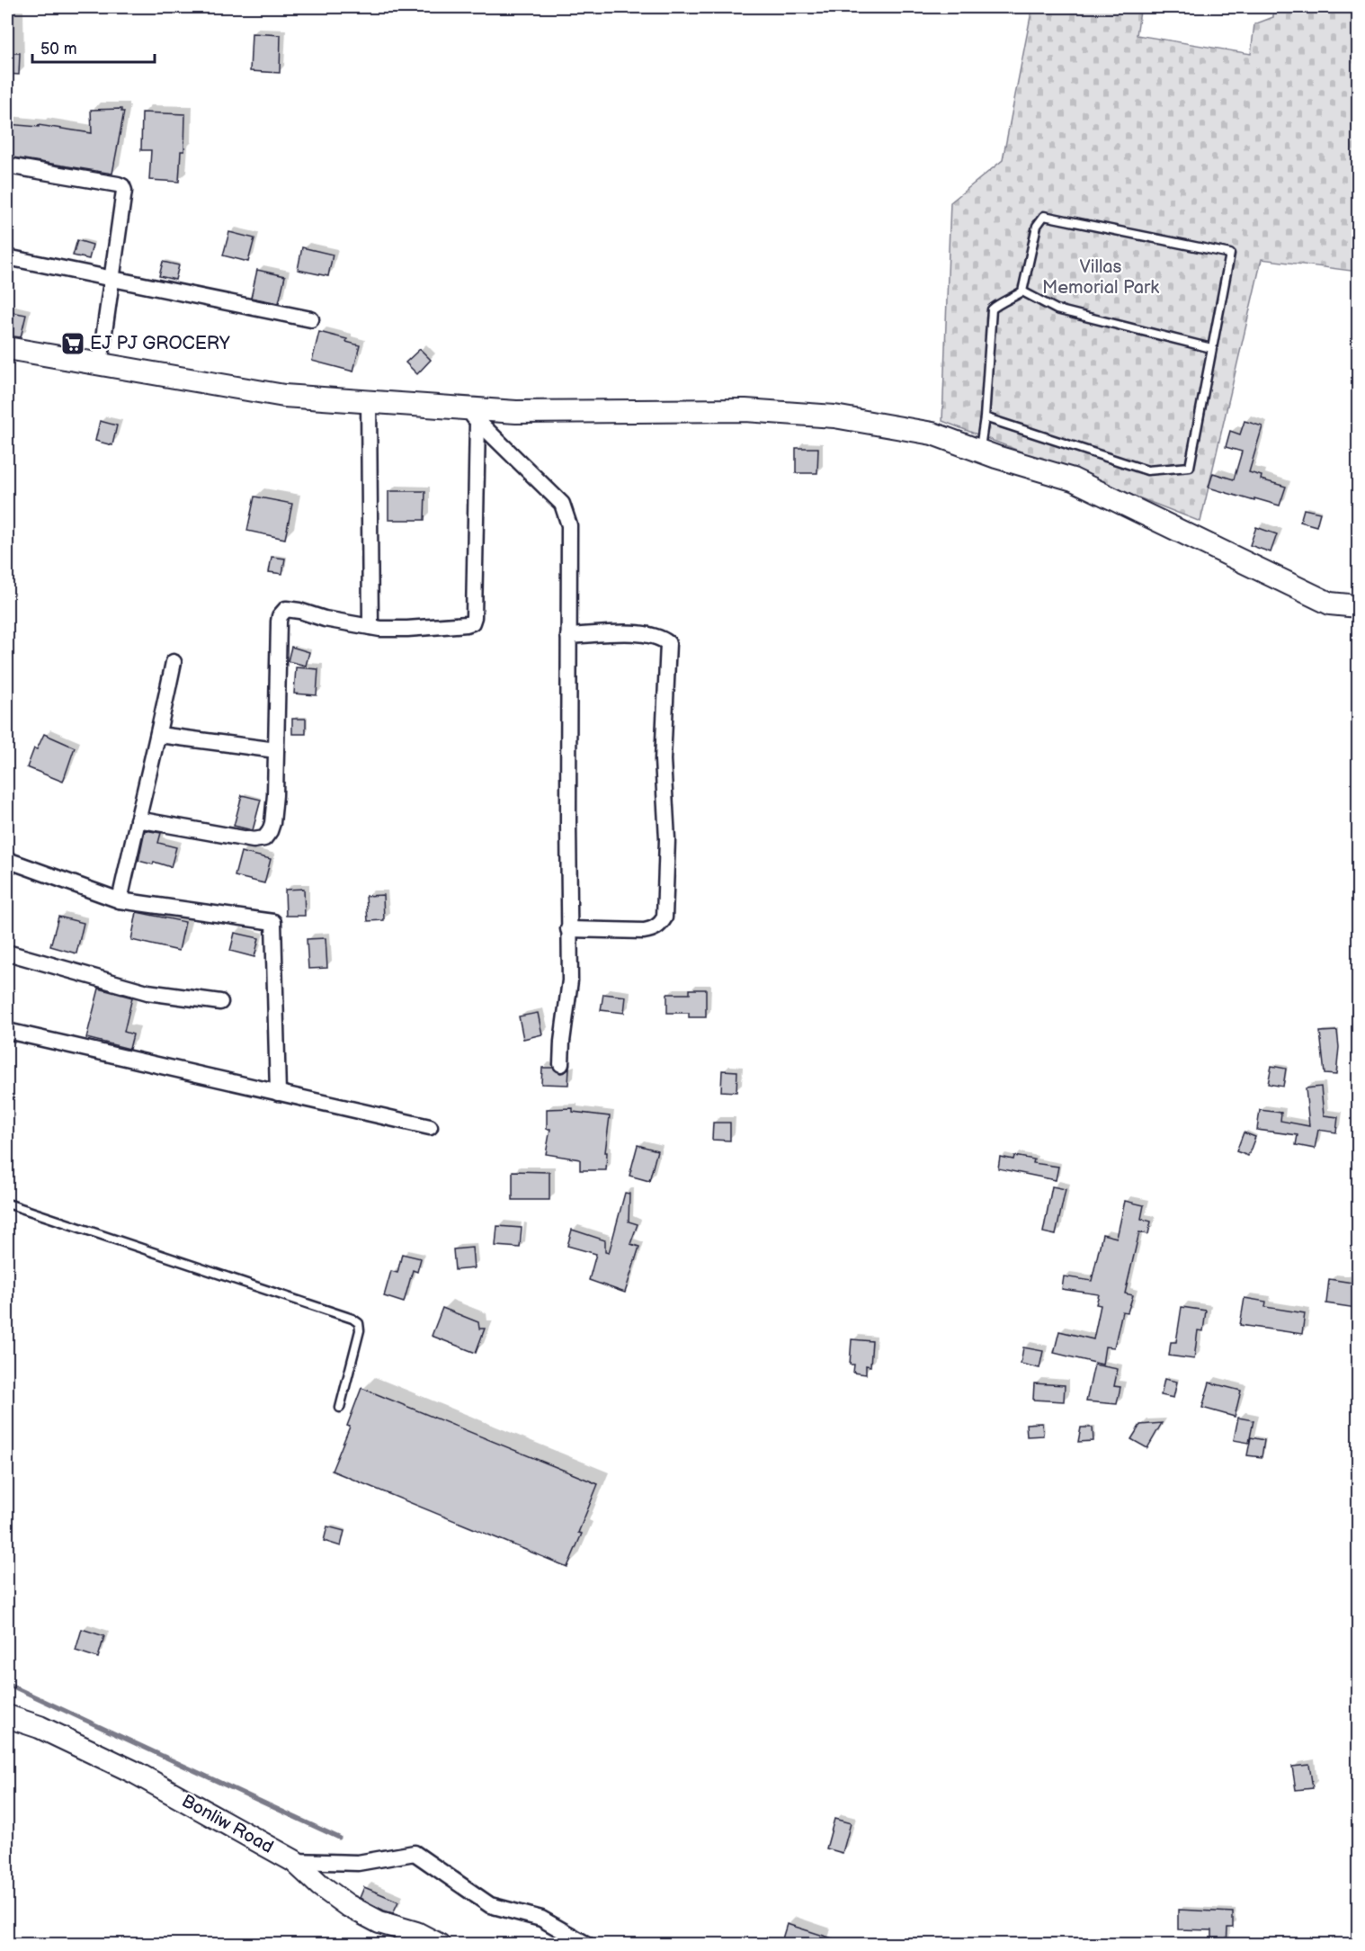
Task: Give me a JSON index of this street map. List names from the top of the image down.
{
  "streets": {
    "street": ["Bonliw Road"]
  },
  "parks": ["Villas Memorial Park"],
  "places": {
    "supermarket": ["EJ PJ GROCERY"]
  },
  "scale_bar": "50 m"
}
